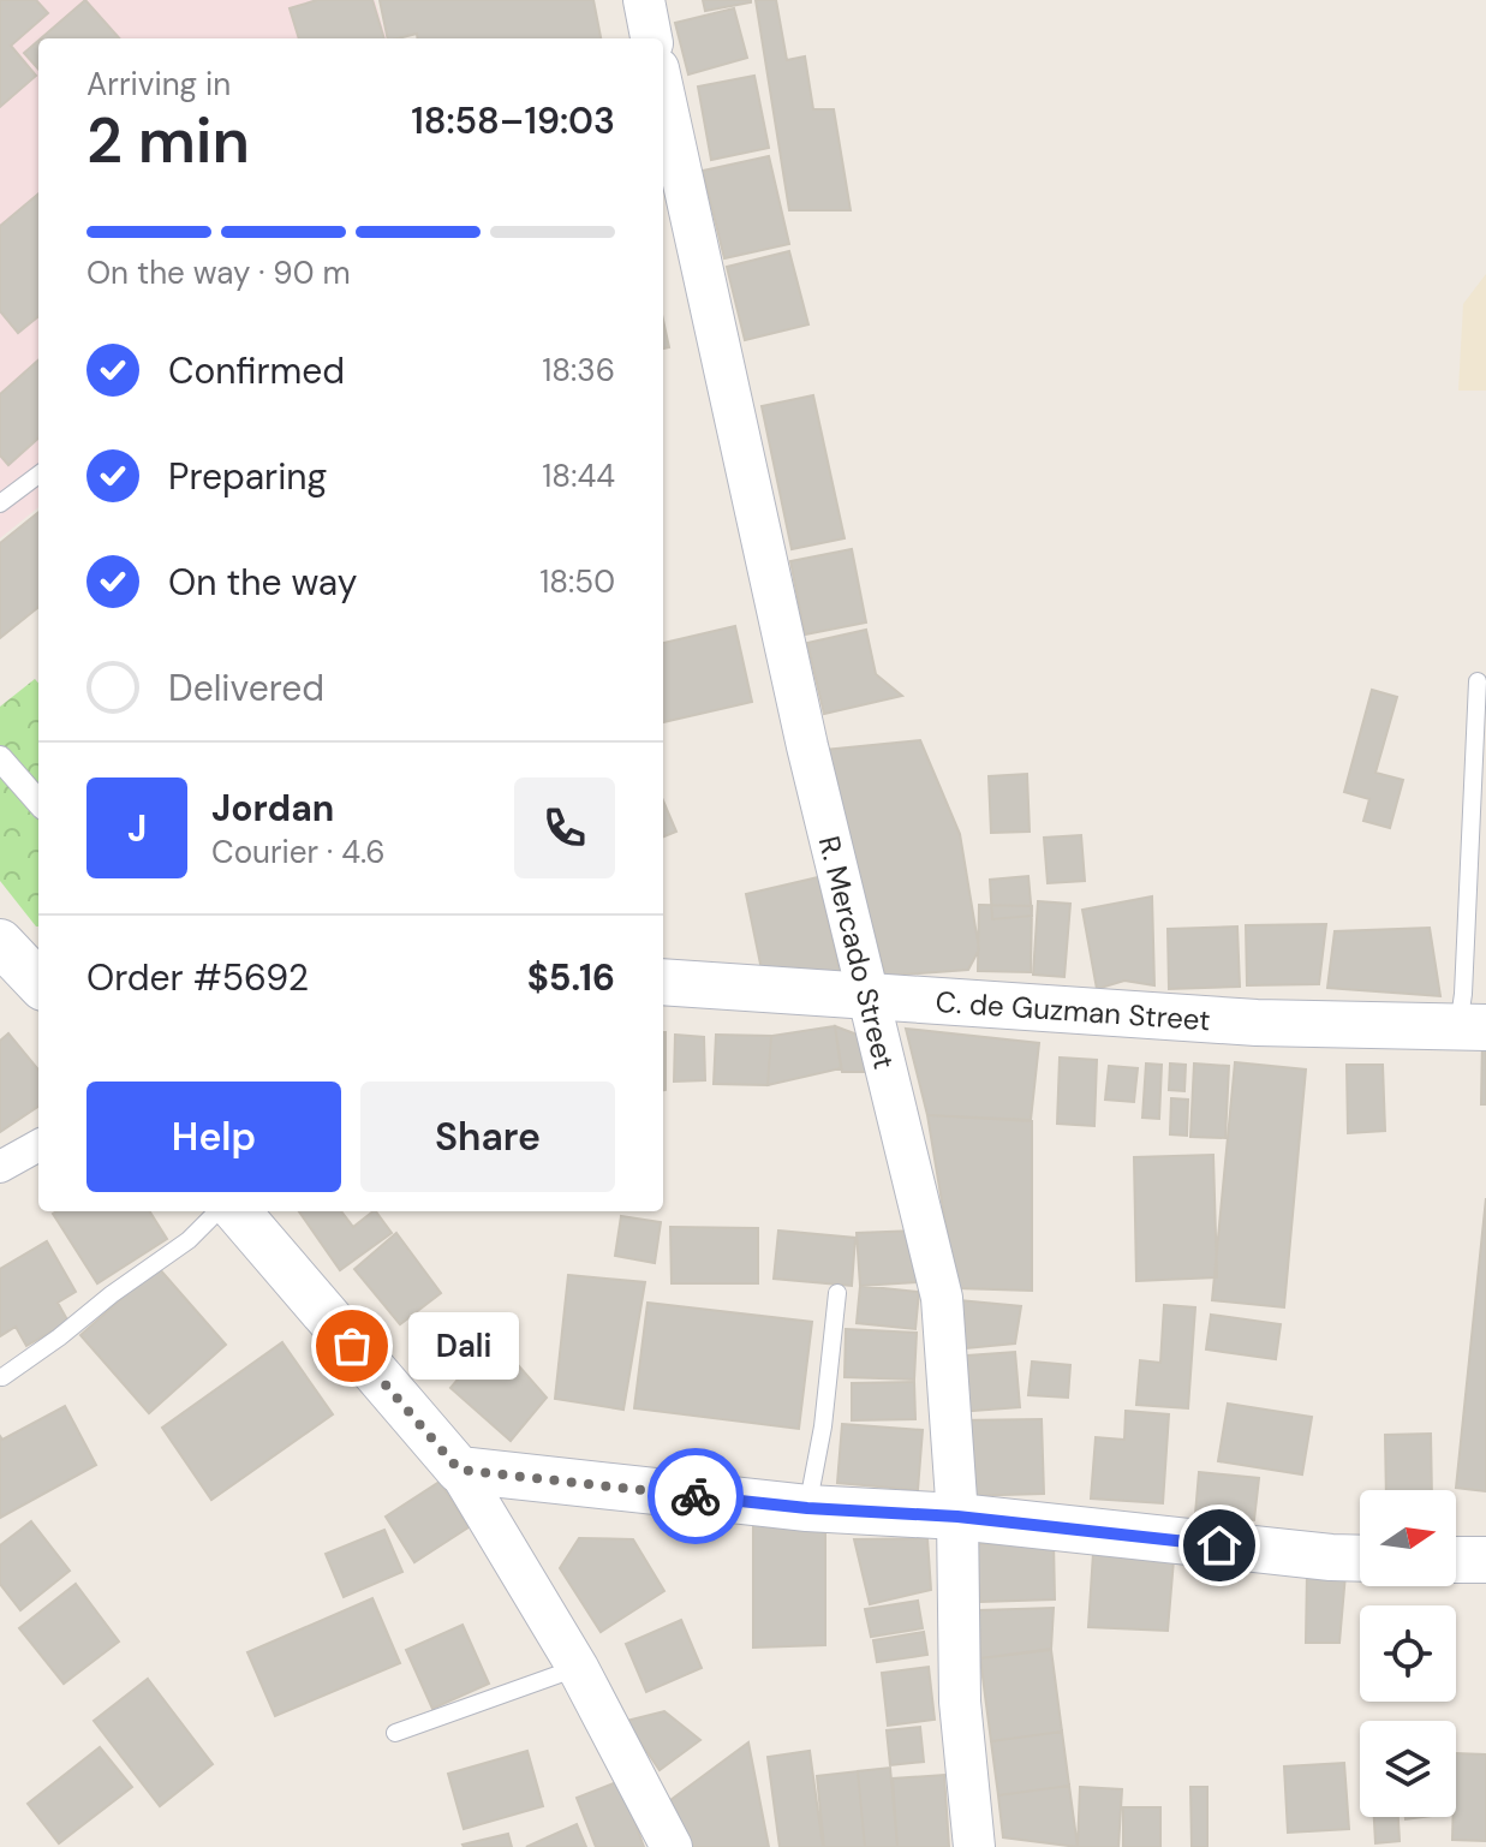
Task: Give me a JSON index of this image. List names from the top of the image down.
{
  "streets": {
    "main road": ["C. de Guzman Street"],
    "street": ["R. Mercado Street"]
  },
  "crossings": [
    ["R. Mercado Street", "C. de Guzman Street"]
  ],
  "places": ["Dali"],
  "north": "right",
  "page": {
    "heading": ["2 min", "Arriving in", "18:58–19:03"],
    "panel": [
      "Jordan",
      "Courier · 4.6",
      "Order #5692",
      "$5.16"
    ],
    "bar": "On the way · 90 m",
    "list": [
      ["Confirmed", "18:36"],
      ["Preparing", "18:44"],
      ["On the way", "18:50"],
      "Delivered"
    ],
    "round": "J",
    "buttons": ["Help", "Share"],
    "bubble": "Dali"
  }
}
